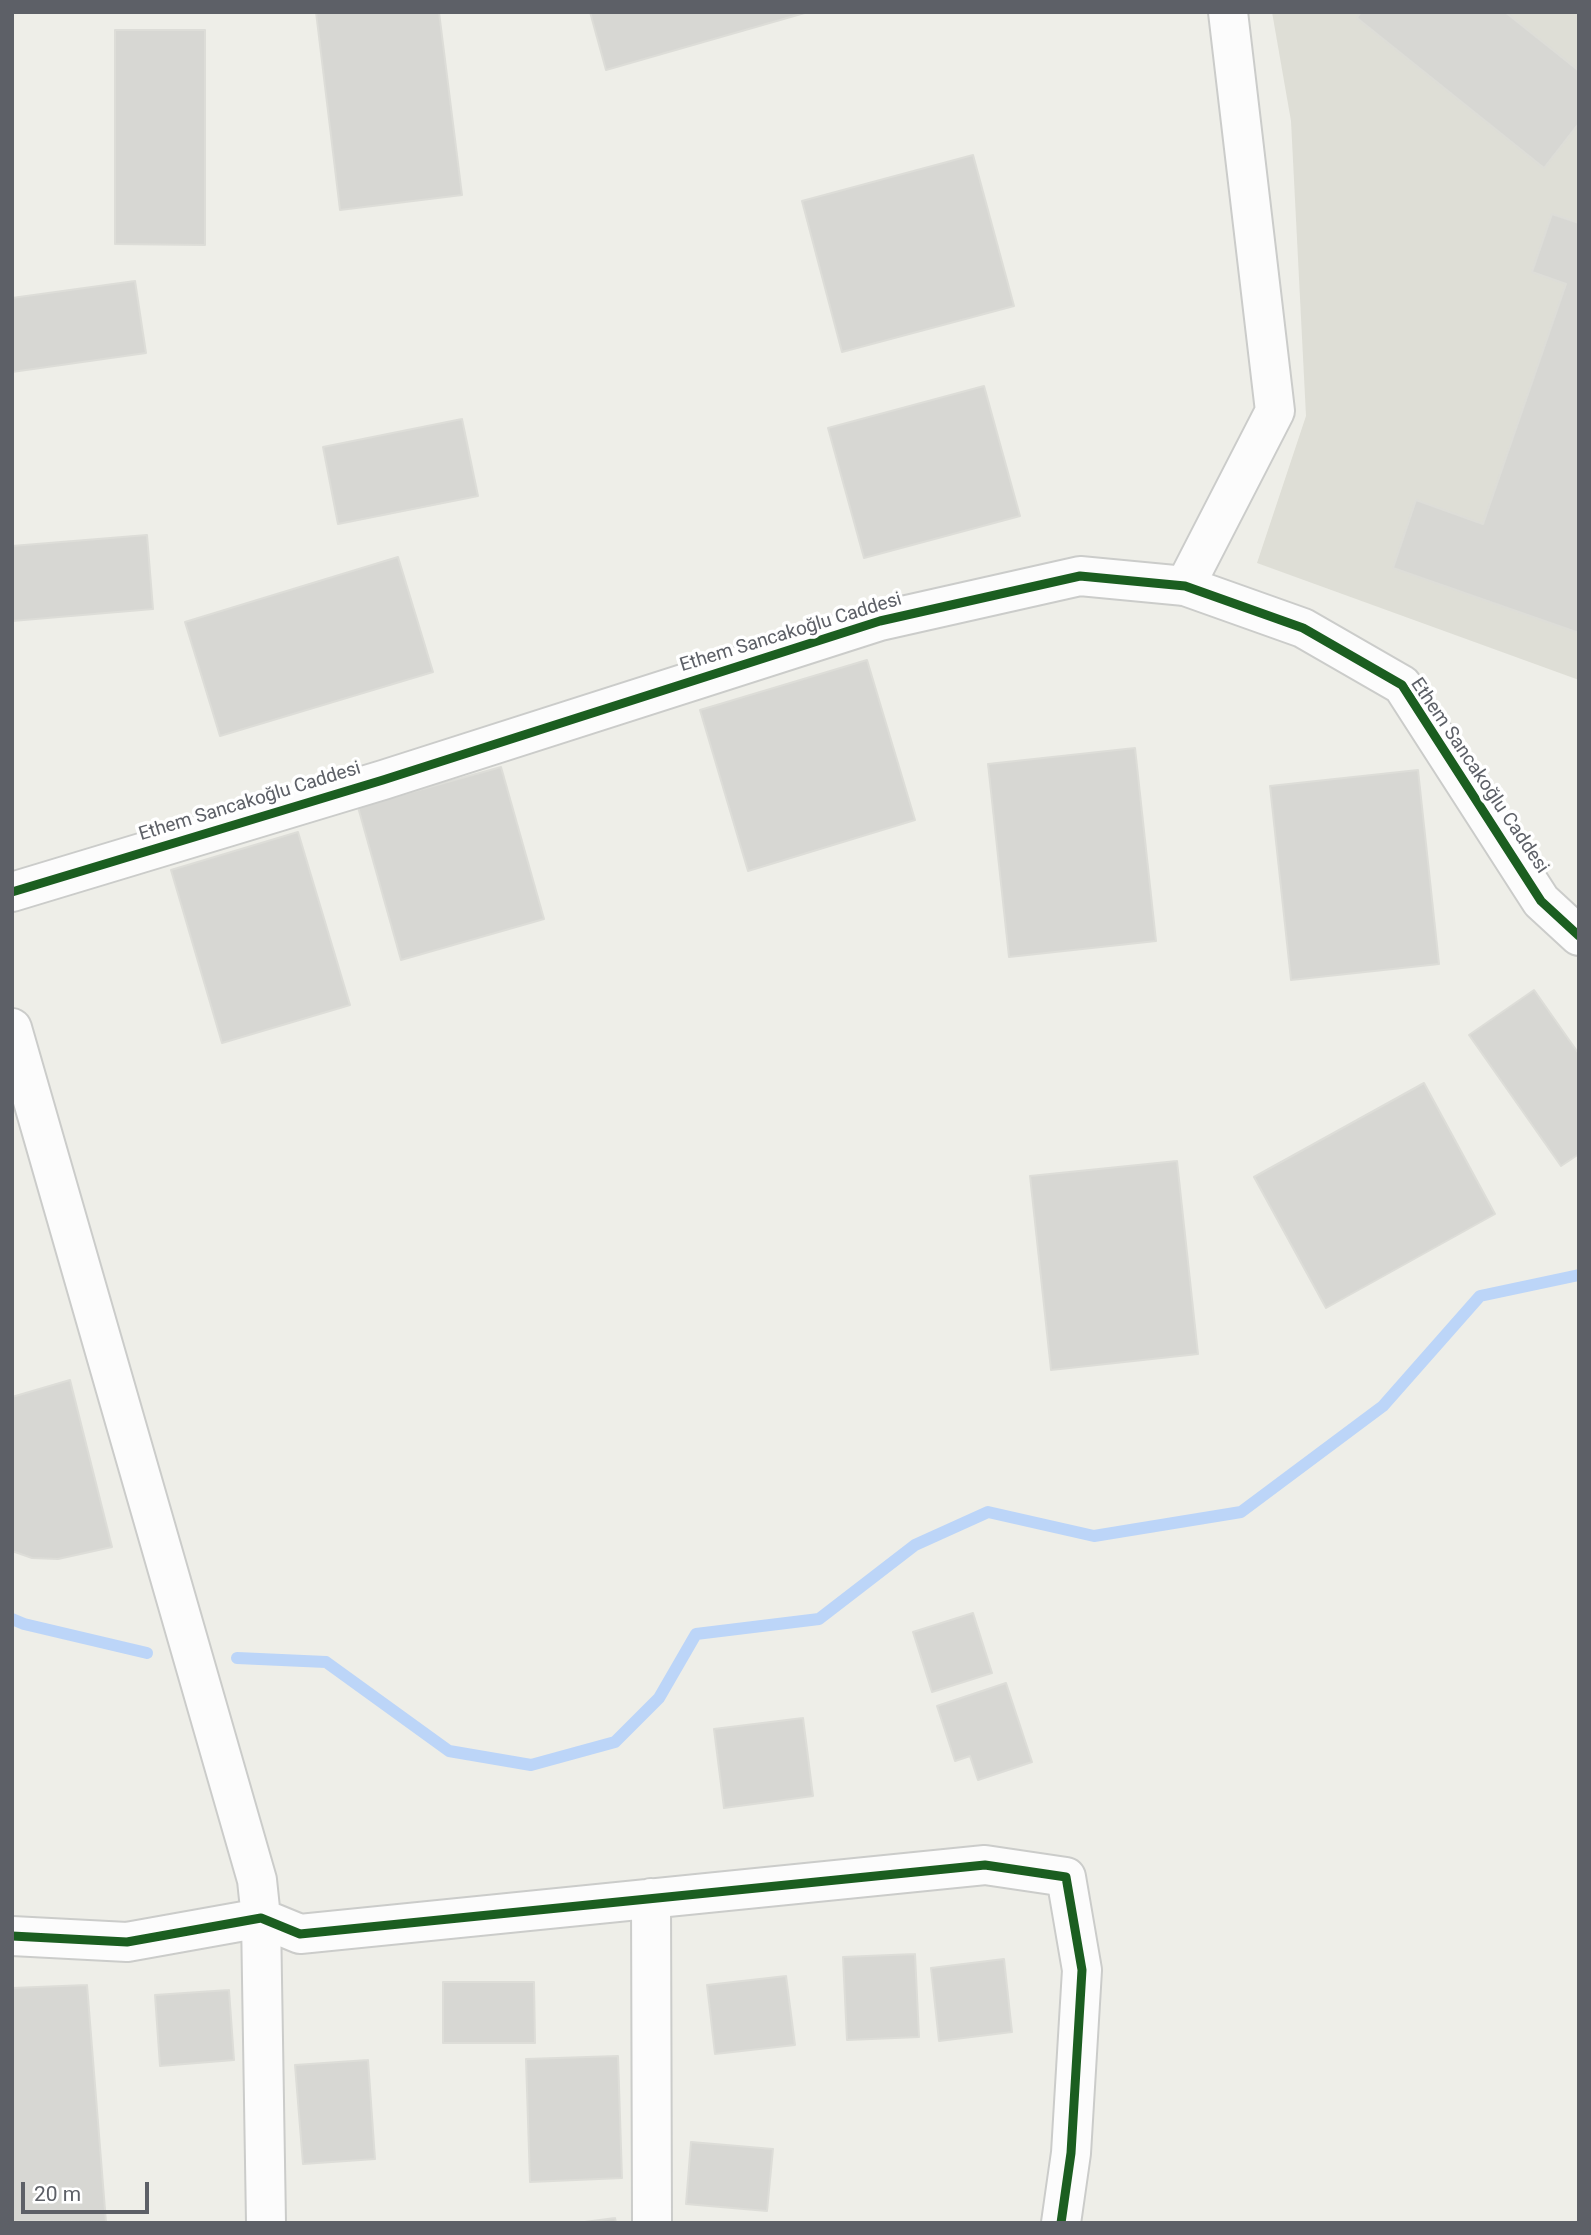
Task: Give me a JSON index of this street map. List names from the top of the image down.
{
  "streets": {
    "street": ["Ethem Sancakoğlu Caddesi"]
  },
  "scale_bar": "20 m"
}
